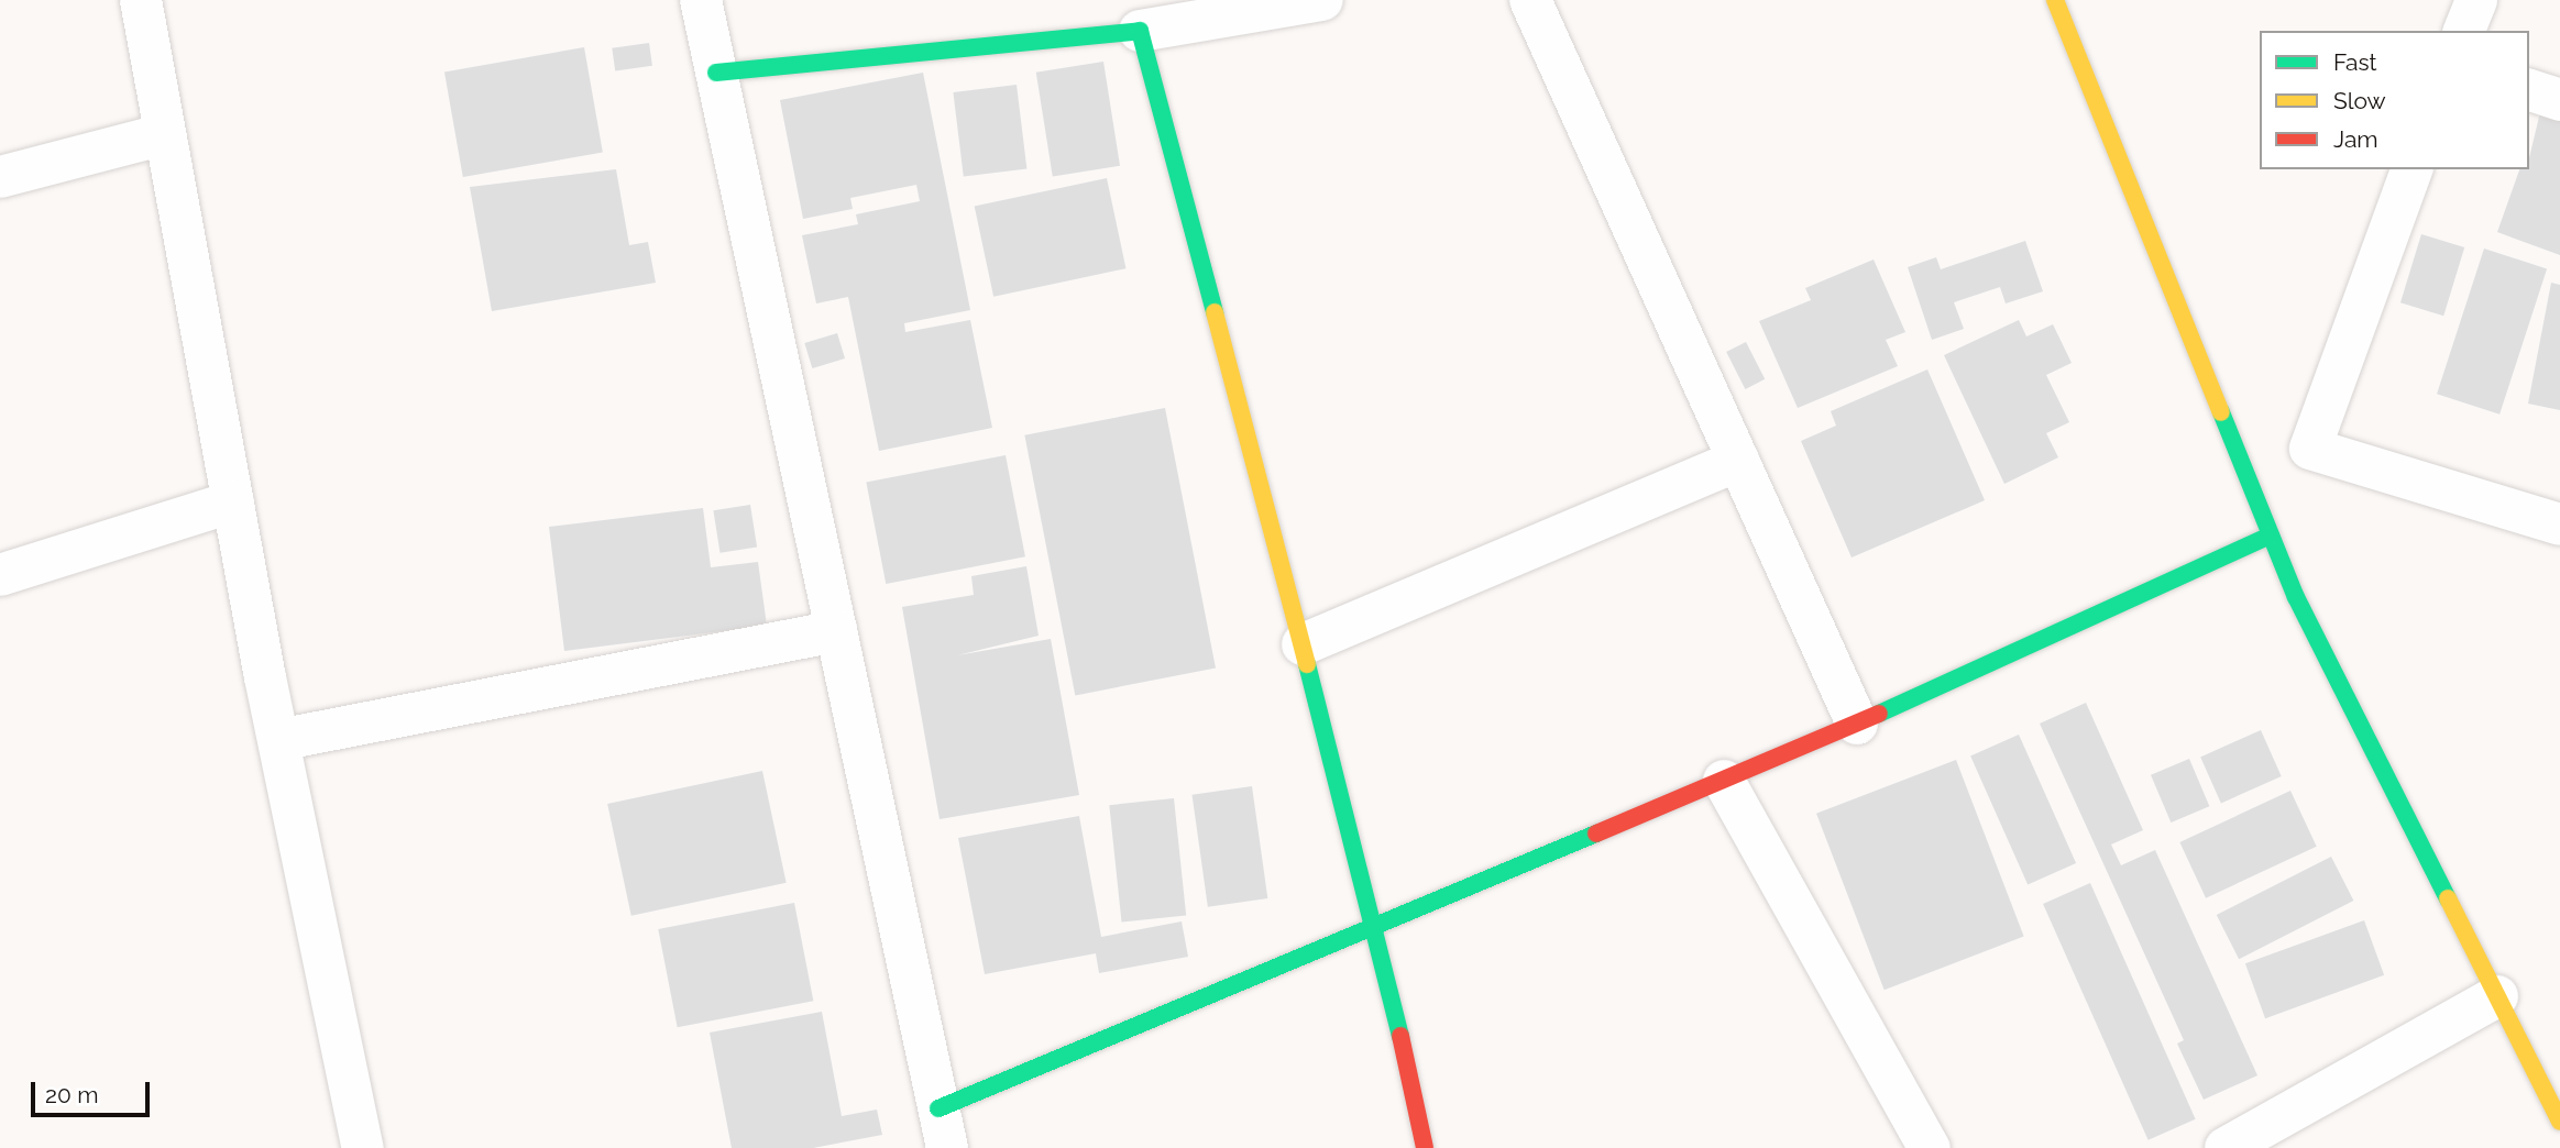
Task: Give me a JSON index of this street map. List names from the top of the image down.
{
  "legend": ["Fast", "Slow", "Jam"],
  "scale_bar": "20 m"
}
